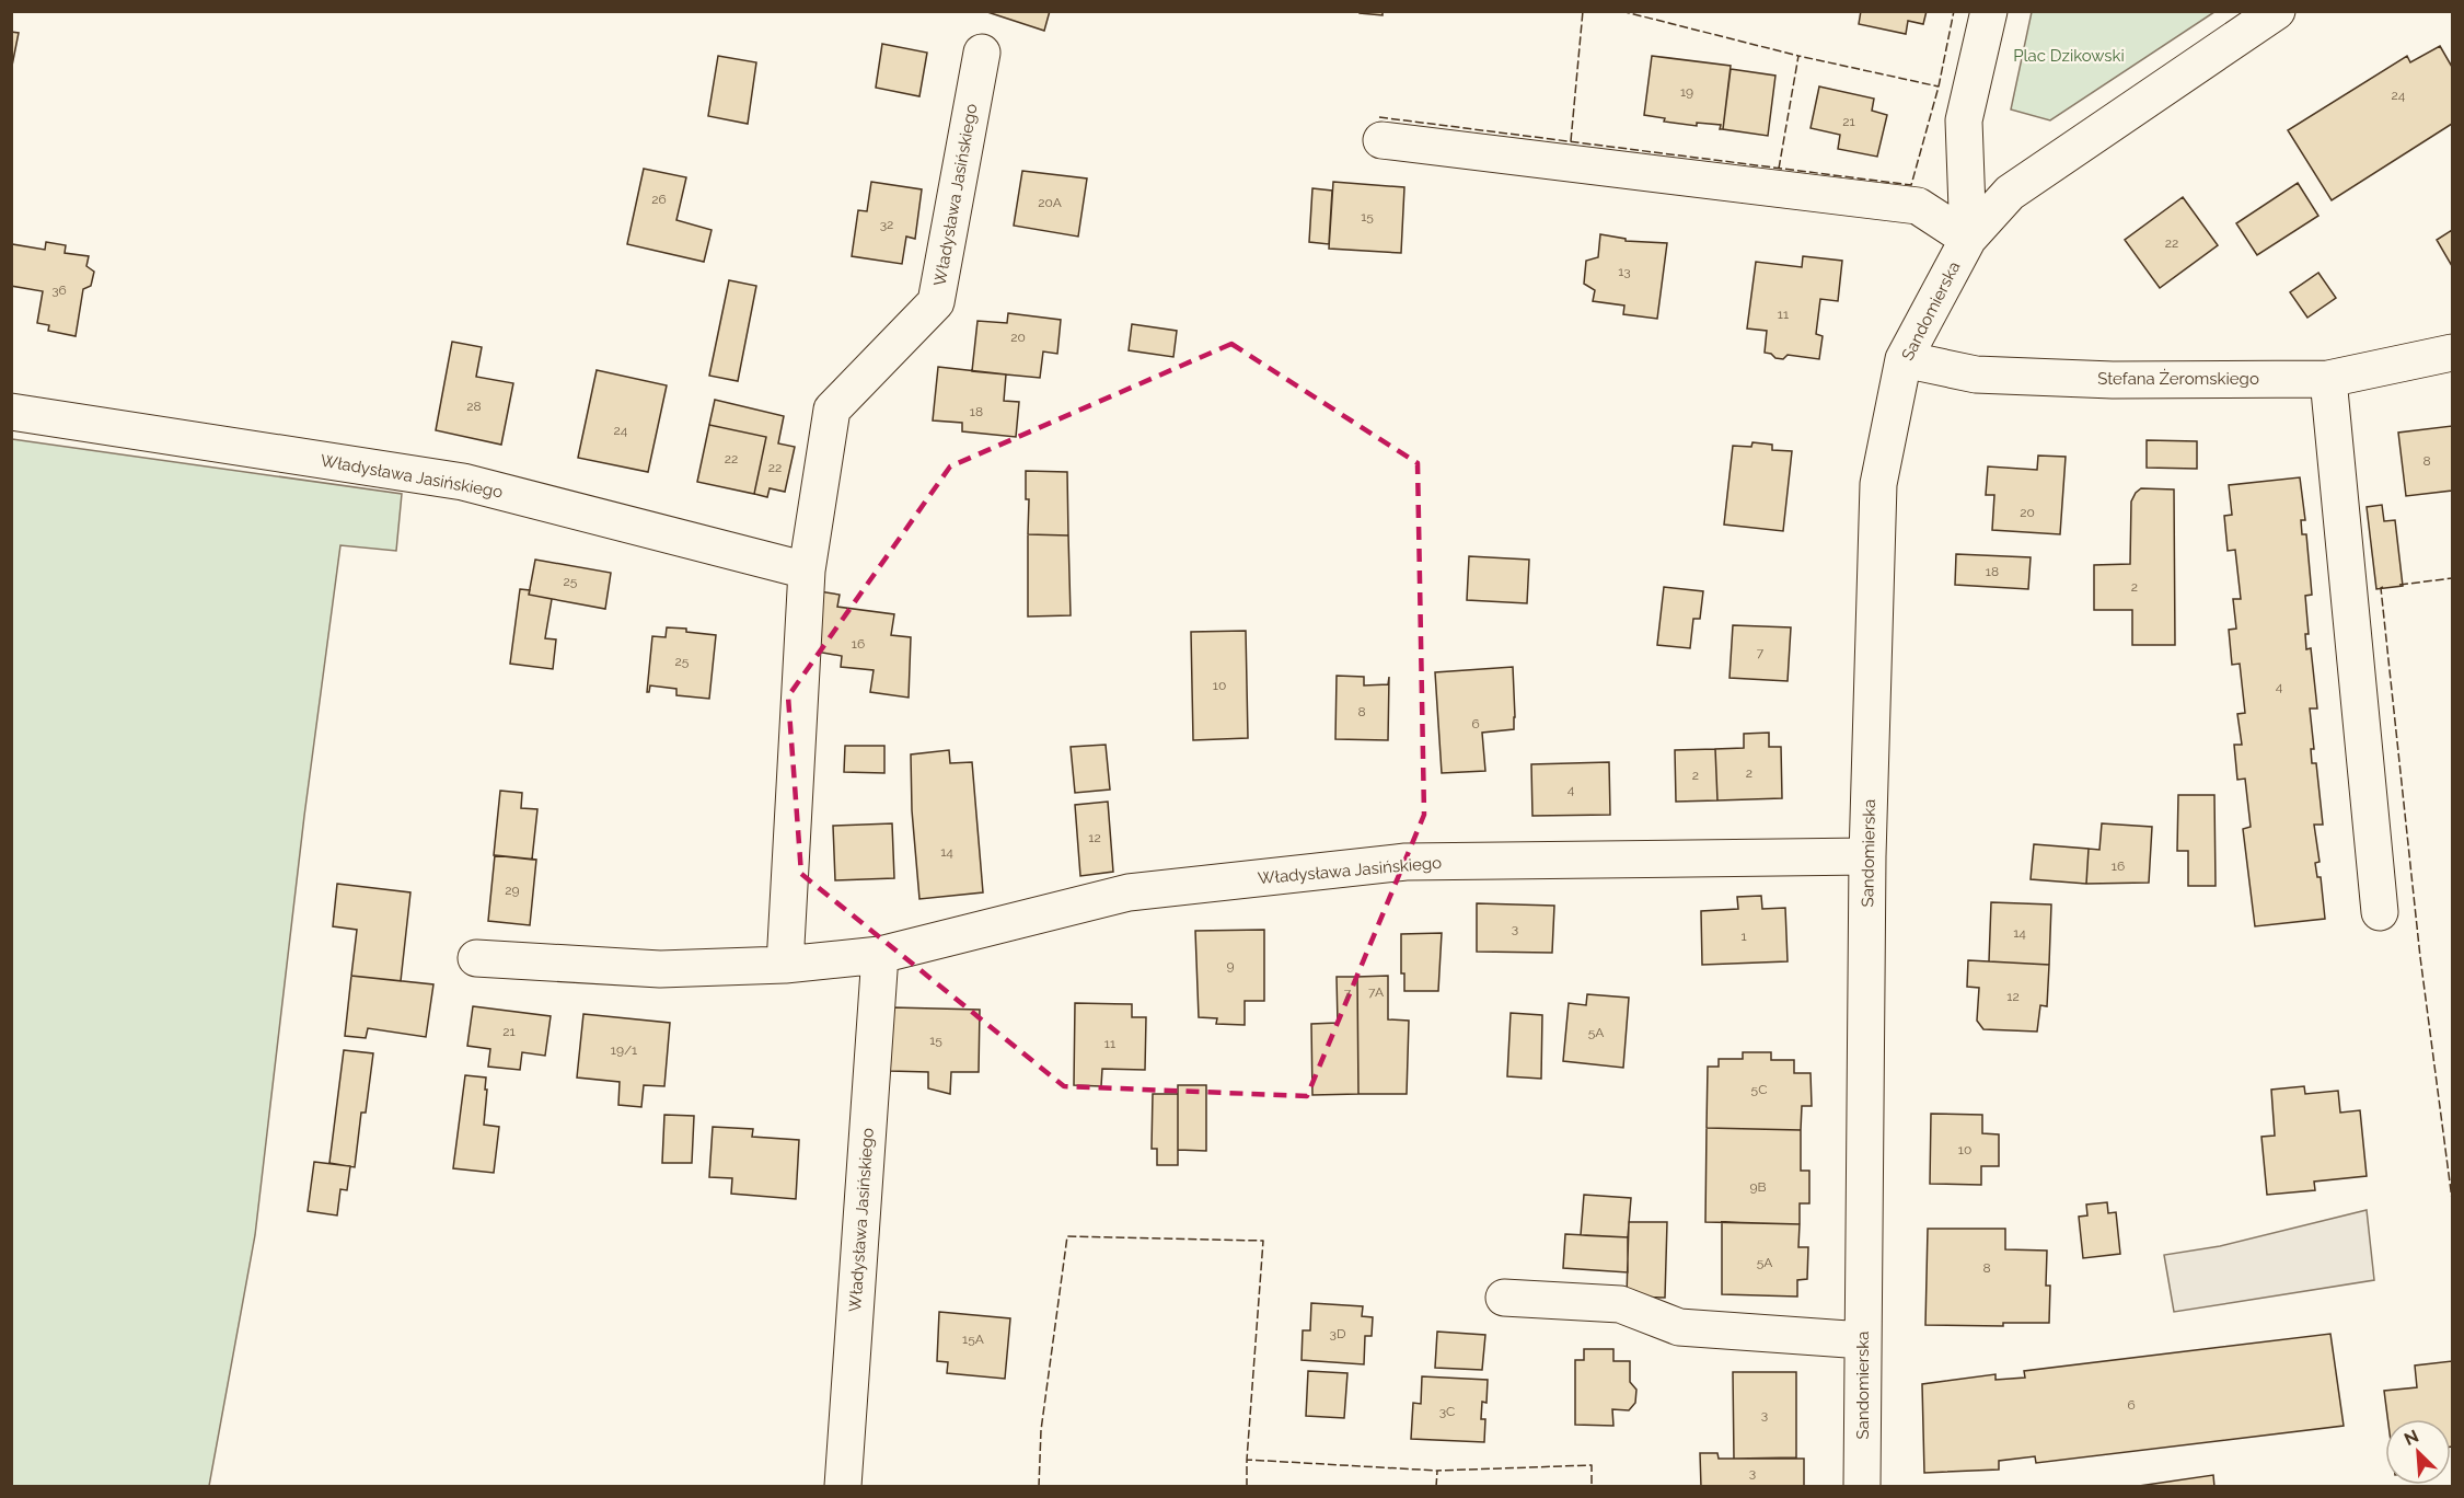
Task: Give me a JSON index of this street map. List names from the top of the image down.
{
  "streets": {
    "street": ["Władysława Jasińskiego", "Sandomierska", "Stefana Żeromskiego"]
  },
  "crossings": [
    ["Władysława Jasińskiego", "Sandomierska"],
    ["Sandomierska", "Stefana Żeromskiego"]
  ],
  "parks": ["Plac Dzikowski"],
  "house_numbers": [
    "19",
    "24",
    "21",
    "26",
    "20A",
    "15",
    "32",
    "22",
    "13",
    "36",
    "11",
    "20",
    "28",
    "18",
    "24",
    "22",
    "8",
    "22",
    "20",
    "18",
    "25",
    "2",
    "16",
    "7",
    "25",
    "10",
    "4",
    "8",
    "6",
    "2",
    "2",
    "4",
    "12",
    "14",
    "16",
    "29",
    "3",
    "14",
    "1",
    "9",
    "7A",
    "7",
    "12",
    "21",
    "5A",
    "15",
    "11",
    "19/1",
    "5C",
    "10",
    "9B",
    "5A",
    "8",
    "3D",
    "15A",
    "6",
    "3C",
    "3",
    "3"
  ],
  "north": "top left"
}
